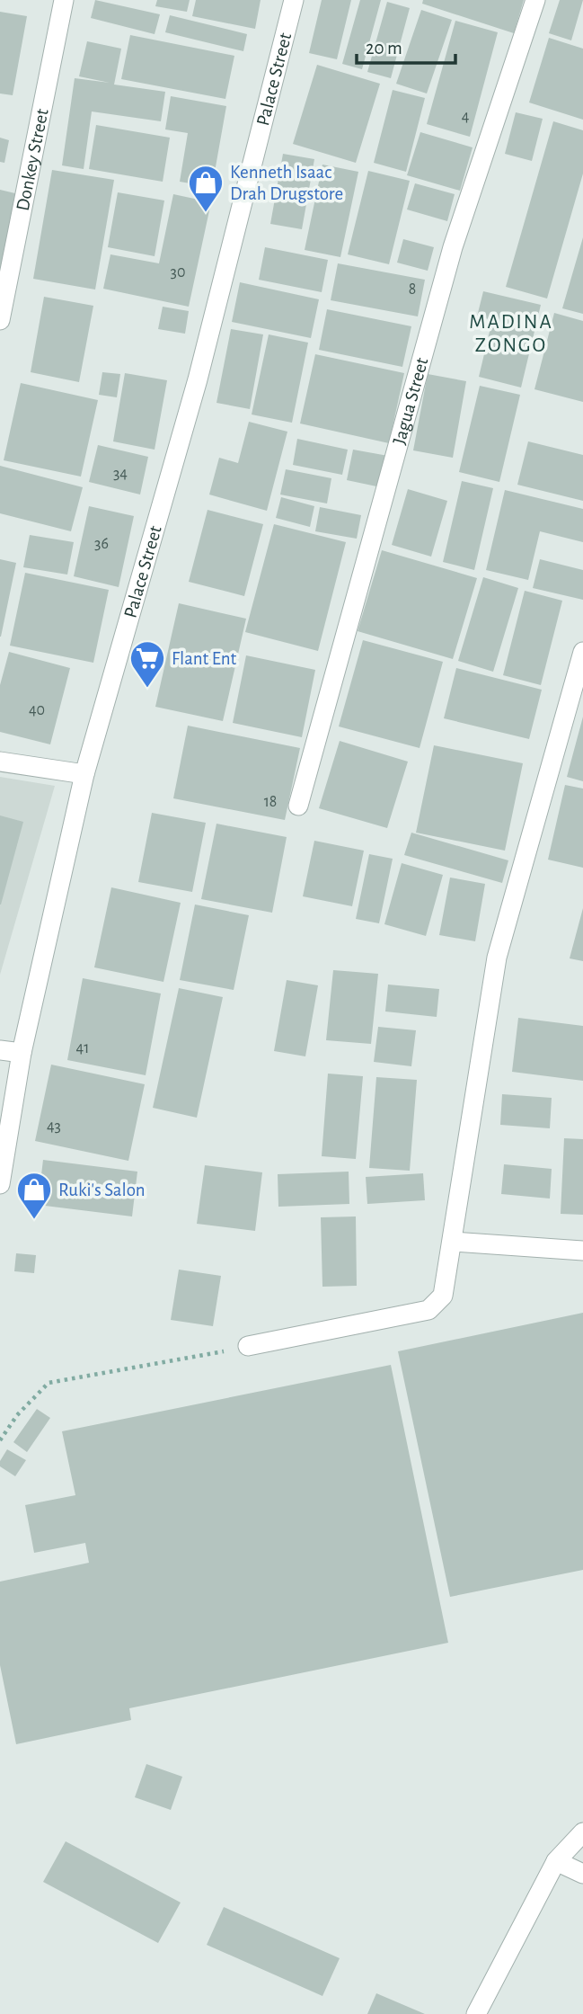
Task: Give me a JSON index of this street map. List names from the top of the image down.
{
  "streets": {
    "street": ["Palace Street", "Donkey Street", "Jagua Street"]
  },
  "districts": ["MADINA ZONGO"],
  "places": {
    "shop": ["Kenneth Isaac Drah Drugstore", "Ruki's Salon"],
    "supermarket": ["Flant Ent"]
  },
  "house_numbers": [
    "4",
    "30",
    "8",
    "34",
    "36",
    "40",
    "18",
    "41",
    "43"
  ],
  "scale_bar": "20 m"
}
